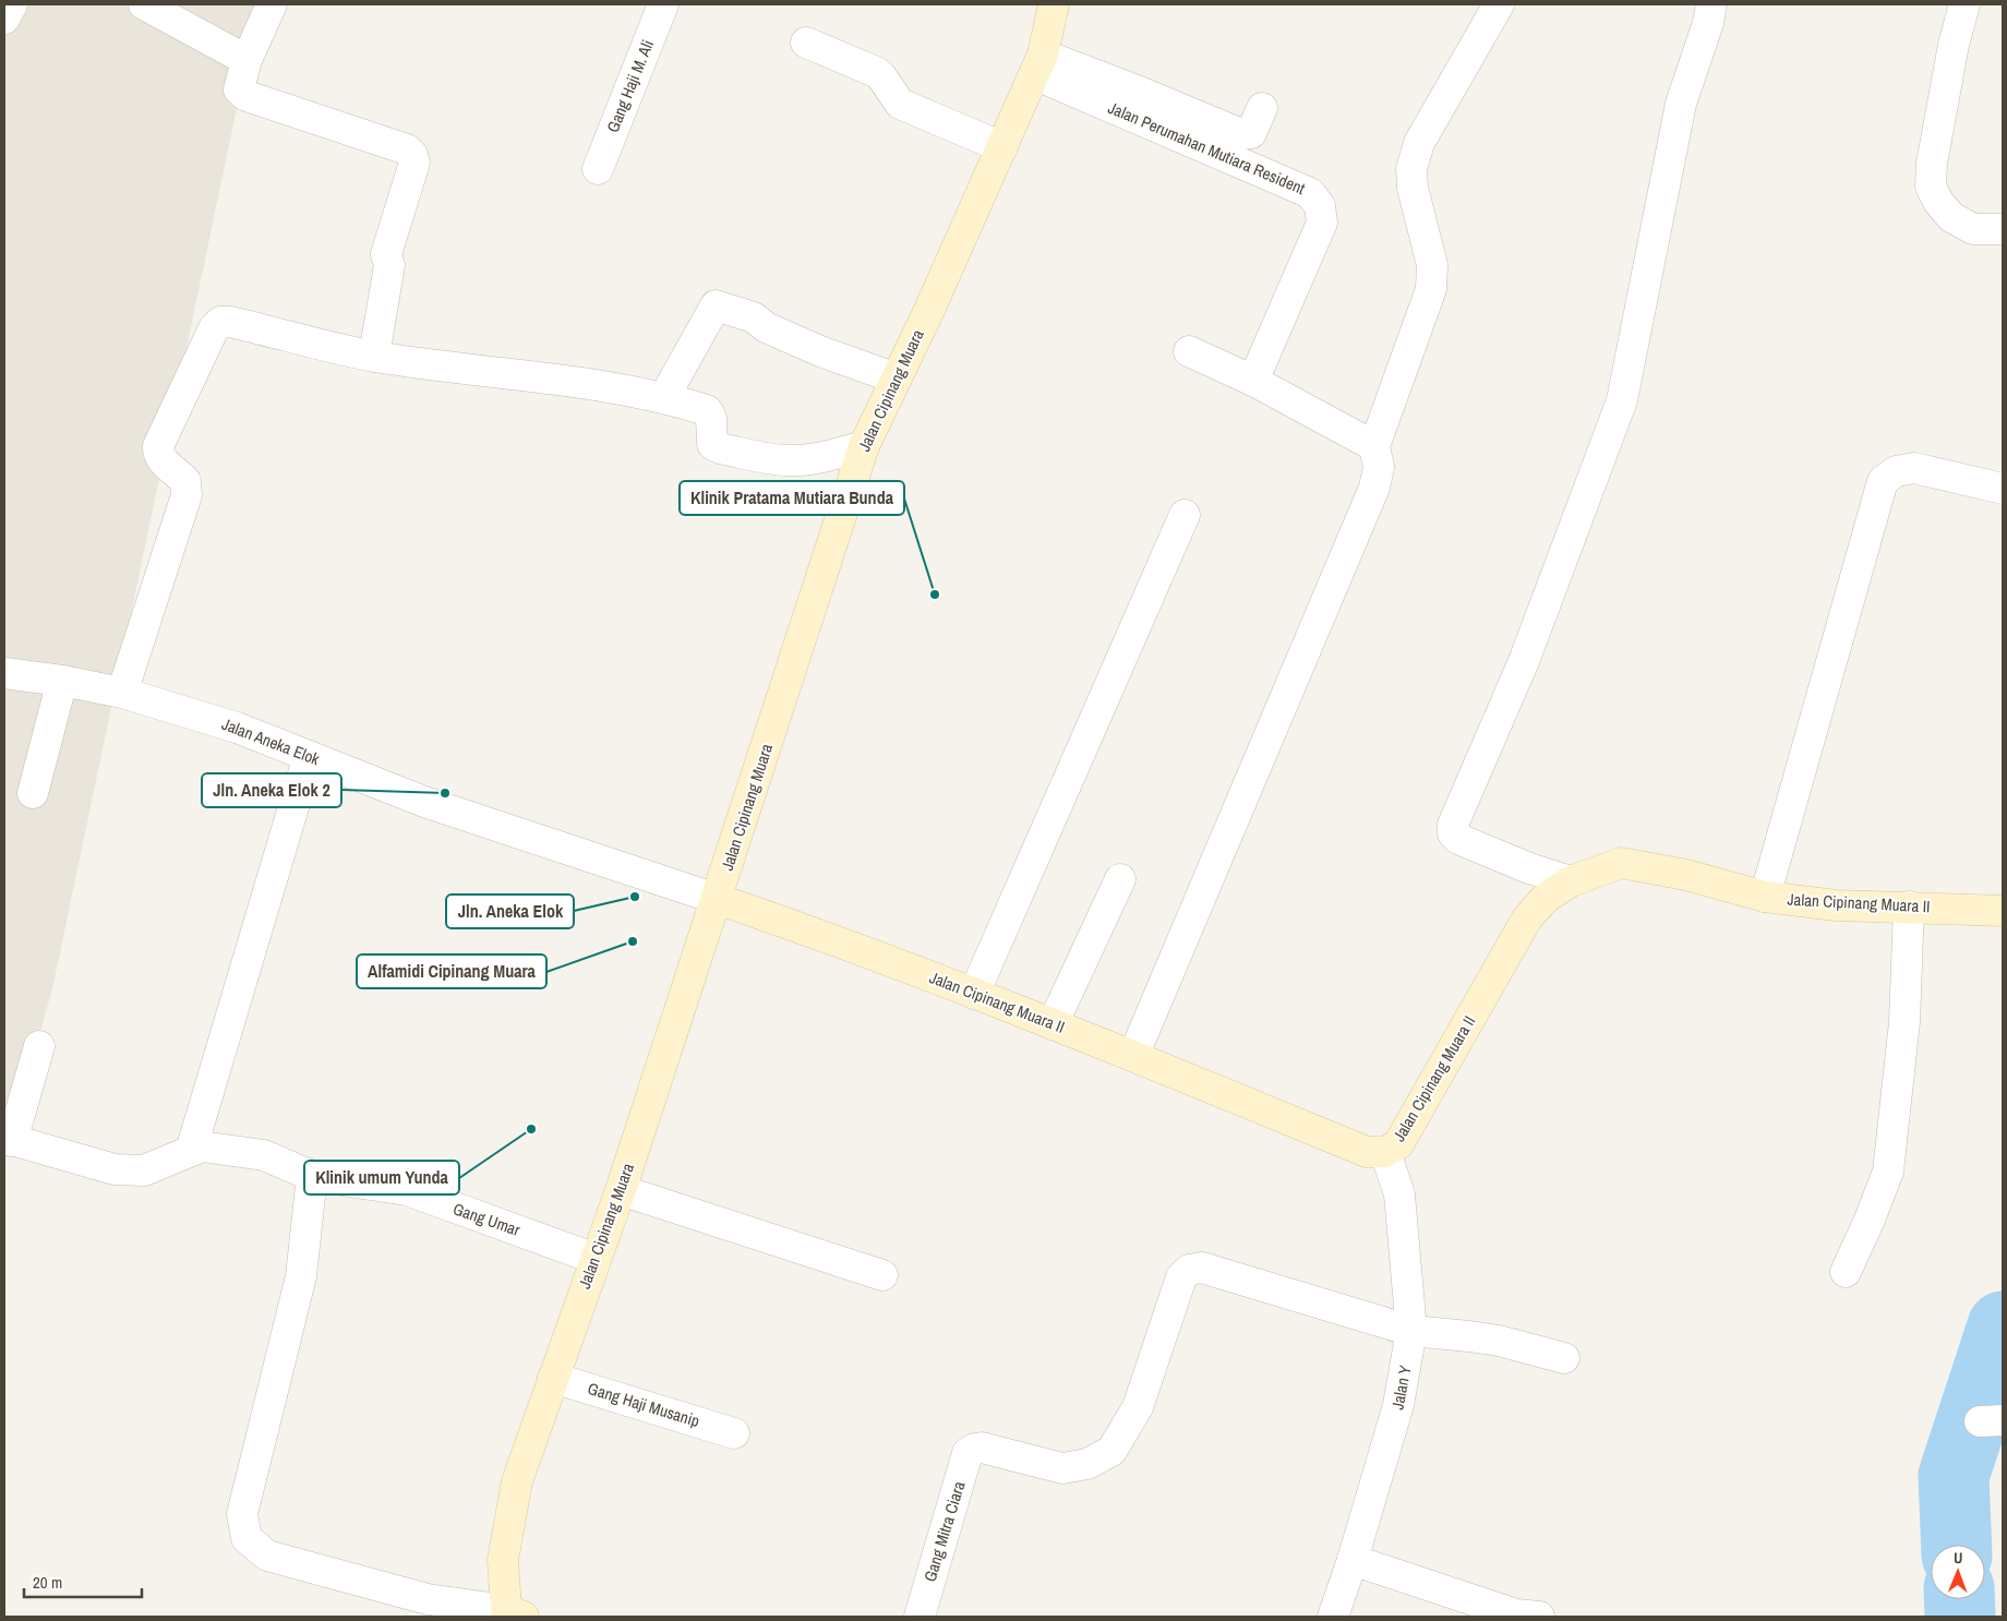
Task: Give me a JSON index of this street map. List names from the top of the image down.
{
  "streets": {
    "street": [
      "Gang Haji M. Ali",
      "Jalan Perumahan Mutiara Resident",
      "Jalan Cipinang Muara",
      "Jalan Aneka Elok",
      "Jalan Cipinang Muara II",
      "Gang Umar",
      "Jalan Y",
      "Gang Haji Musanip",
      "Gang Mitra Ciara"
    ]
  },
  "crossings": [
    ["Jalan Perumahan Mutiara Resident", "Jalan Cipinang Muara"],
    ["Jalan Cipinang Muara", "Jalan Aneka Elok"],
    ["Jalan Cipinang Muara", "Jalan Cipinang Muara II"],
    ["Jalan Cipinang Muara", "Gang Umar"],
    ["Jalan Cipinang Muara", "Gang Haji Musanip"],
    ["Jalan Aneka Elok", "Jalan Cipinang Muara II"],
    ["Jalan Cipinang Muara II", "Jalan Y"],
    ["Jalan Y", "Gang Mitra Ciara"]
  ],
  "places": [
    "Klinik Pratama Mutiara Bunda",
    "Jln. Aneka Elok 2",
    "Jln. Aneka Elok",
    "Alfamidi Cipinang Muara",
    "Klinik umum Yunda"
  ],
  "scale_bar": "20 m",
  "north": "top"
}
